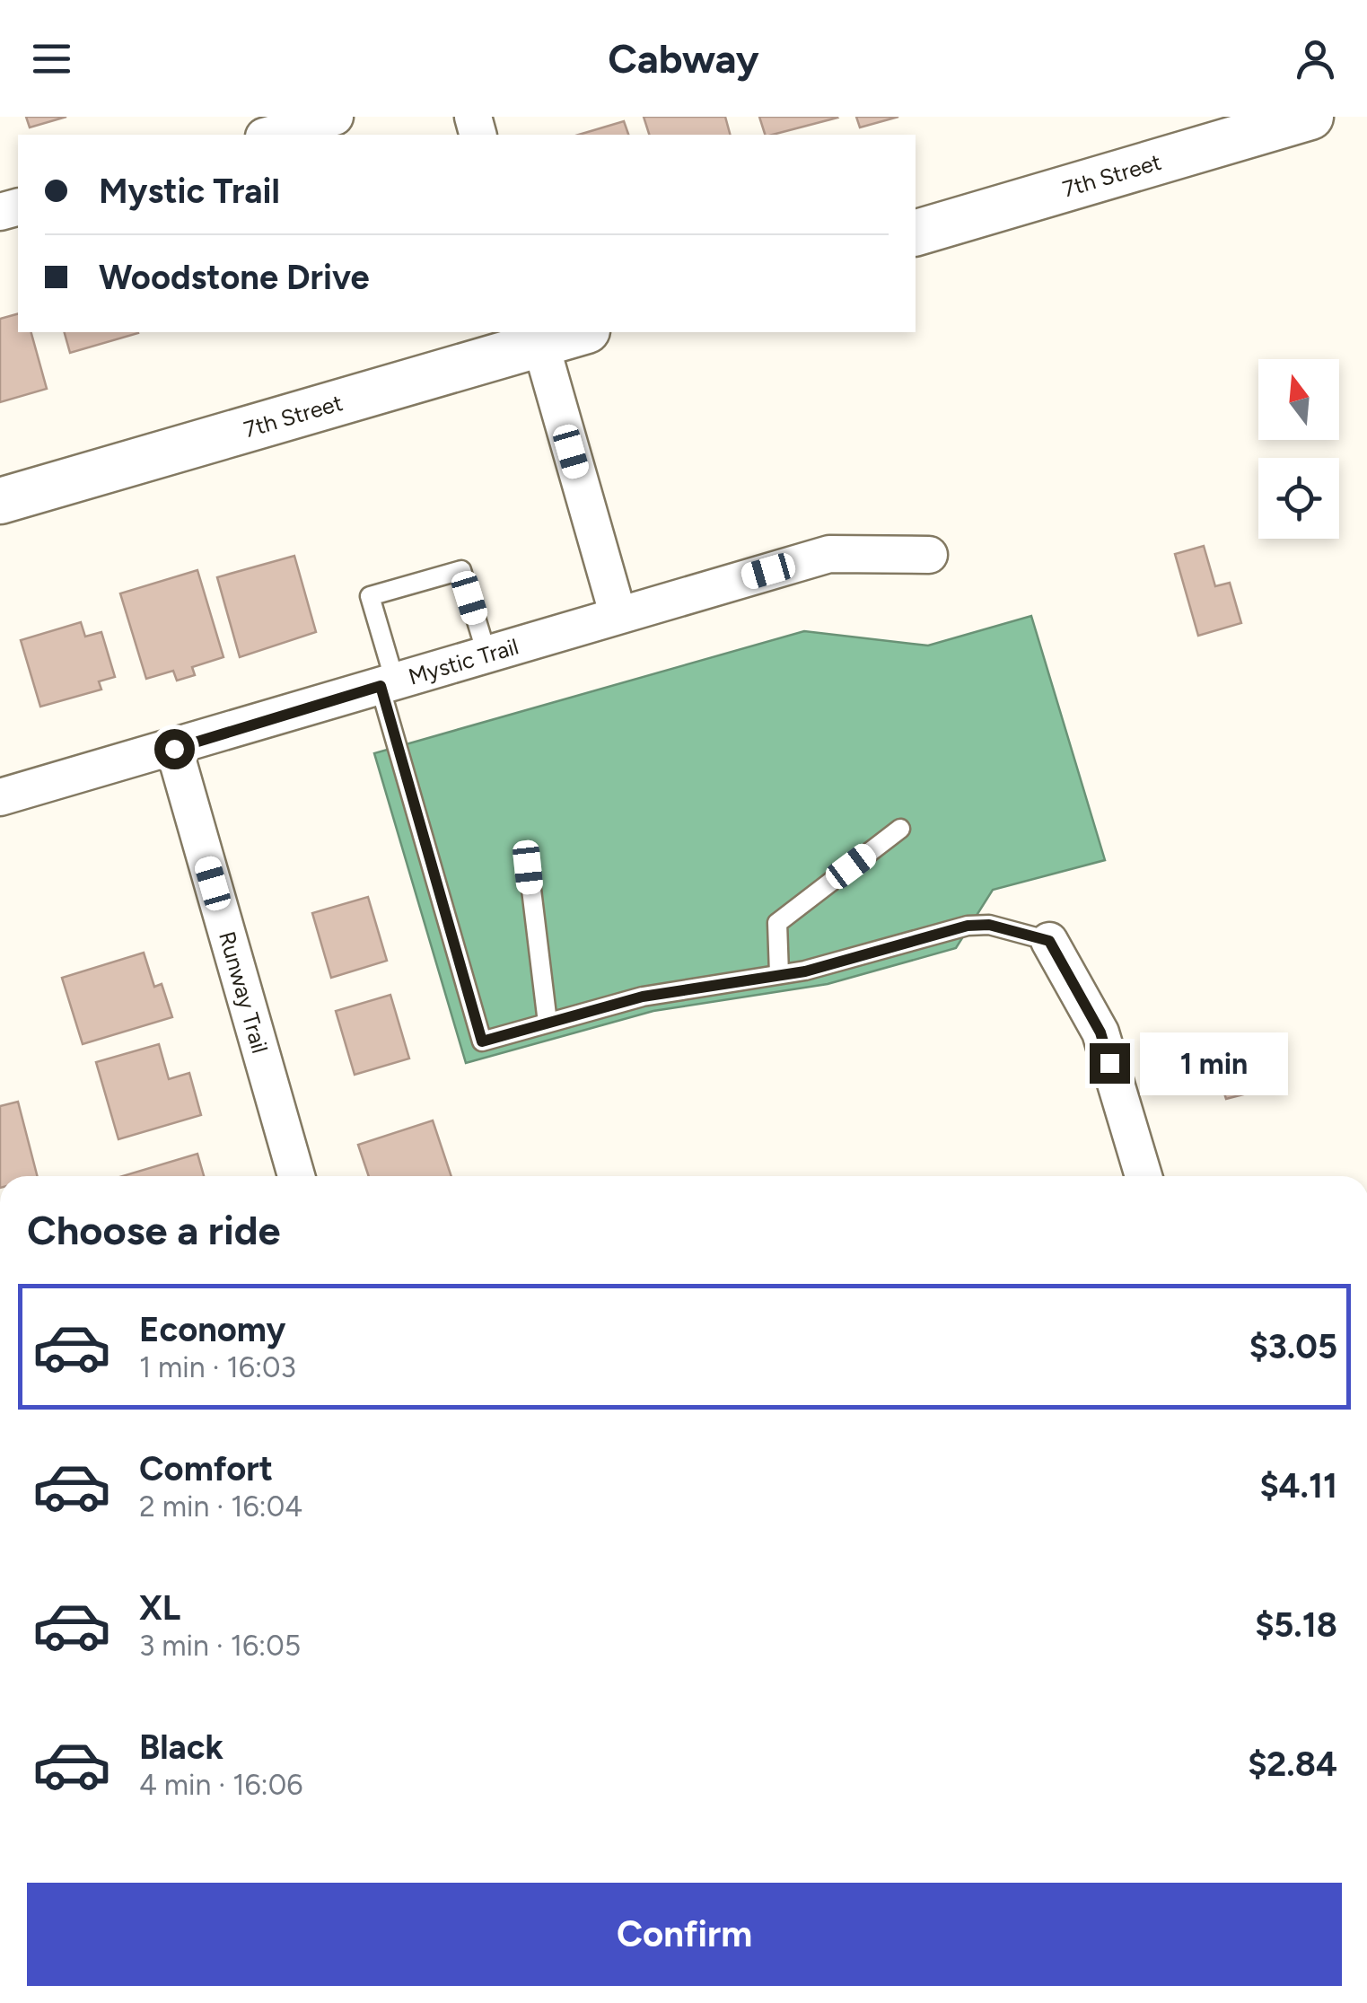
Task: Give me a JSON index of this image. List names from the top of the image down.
{
  "streets": {
    "street": ["7th Street", "Mystic Trail", "Runway Trail"]
  },
  "crossings": [
    ["Mystic Trail", "Runway Trail"]
  ],
  "north": "top",
  "page": {
    "header": "Cabway",
    "banner": ["Mystic Trail", "Woodstone Drive"],
    "bubble": "1 min",
    "heading": "Choose a ride",
    "list": [
      {
        "name": "Economy",
        "note": "1 min · 16:03",
        "value": "$3.05"
      },
      {
        "name": "Comfort",
        "note": "2 min · 16:04",
        "value": "$4.11"
      },
      {
        "name": "XL",
        "note": "3 min · 16:05",
        "value": "$5.18"
      },
      {
        "name": "Black",
        "note": "4 min · 16:06",
        "value": "$2.84"
      }
    ],
    "buttons": "Confirm"
  }
}
